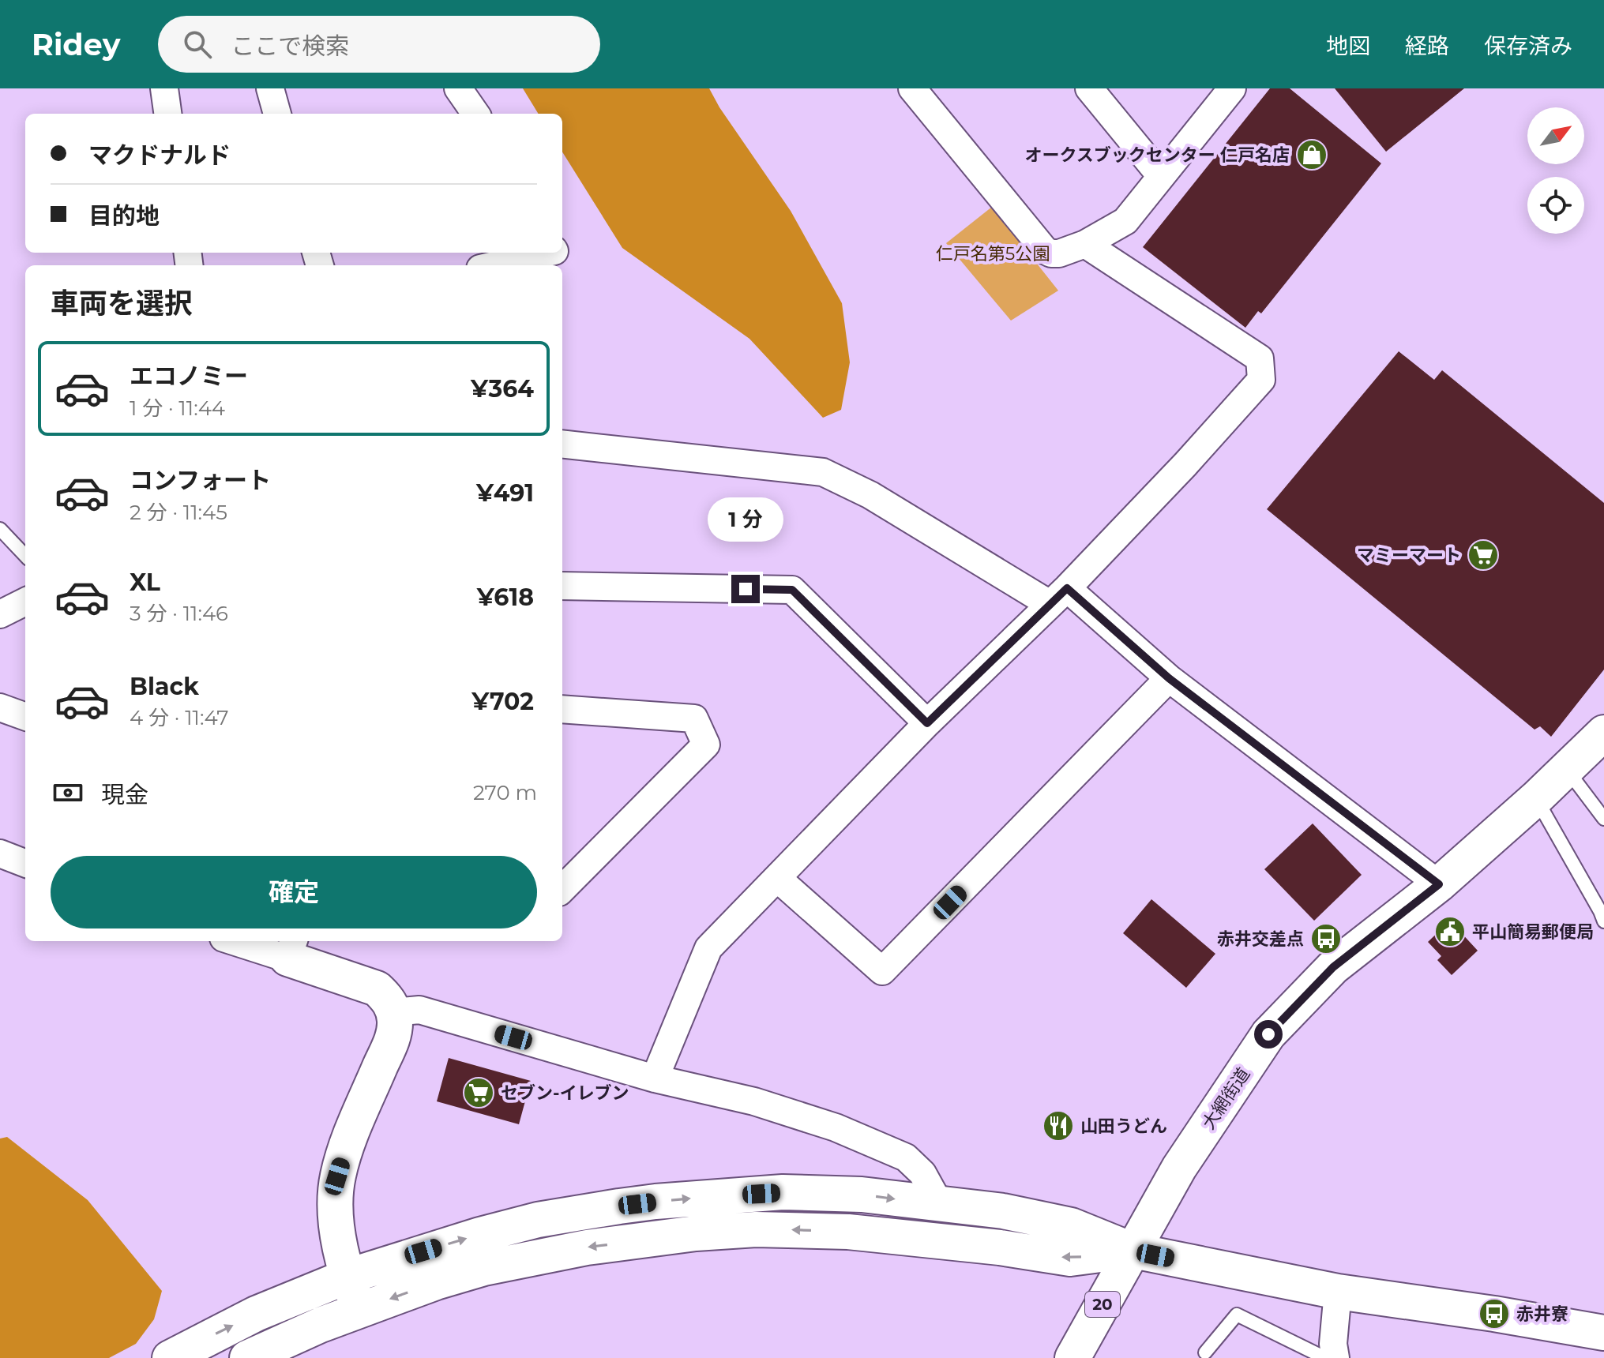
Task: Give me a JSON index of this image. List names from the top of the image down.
{
  "streets": {
    "street": ["大網街道", "20"]
  },
  "parks": ["仁戸名第5公園"],
  "places": {
    "shop": ["オークスブックセンター 仁戸名店"],
    "supermarket": ["マミーマート", "セブン-イレブン"],
    "public building": ["平山簡易郵便局"],
    "bus stop": ["赤井交差点", "赤井寮"],
    "restaurant": ["山田うどん"]
  },
  "north": "top right",
  "page": {
    "header": "Ridey",
    "search": "ここで検索",
    "nav": ["地図", "経路", "保存済み"],
    "banner": ["マクドナルド", "目的地"],
    "heading": "車両を選択",
    "list": [
      {
        "name": "エコノミー",
        "note": "1 分 · 11:44",
        "value": "¥364"
      },
      {
        "name": "コンフォート",
        "note": "2 分 · 11:45",
        "value": "¥491"
      },
      {
        "name": "XL",
        "note": "3 分 · 11:46",
        "value": "¥618"
      },
      {
        "name": "Black",
        "note": "4 分 · 11:47",
        "value": "¥702"
      }
    ],
    "bubble": "1 分",
    "pay": ["現金", "270 m"],
    "buttons": "確定"
  }
}
